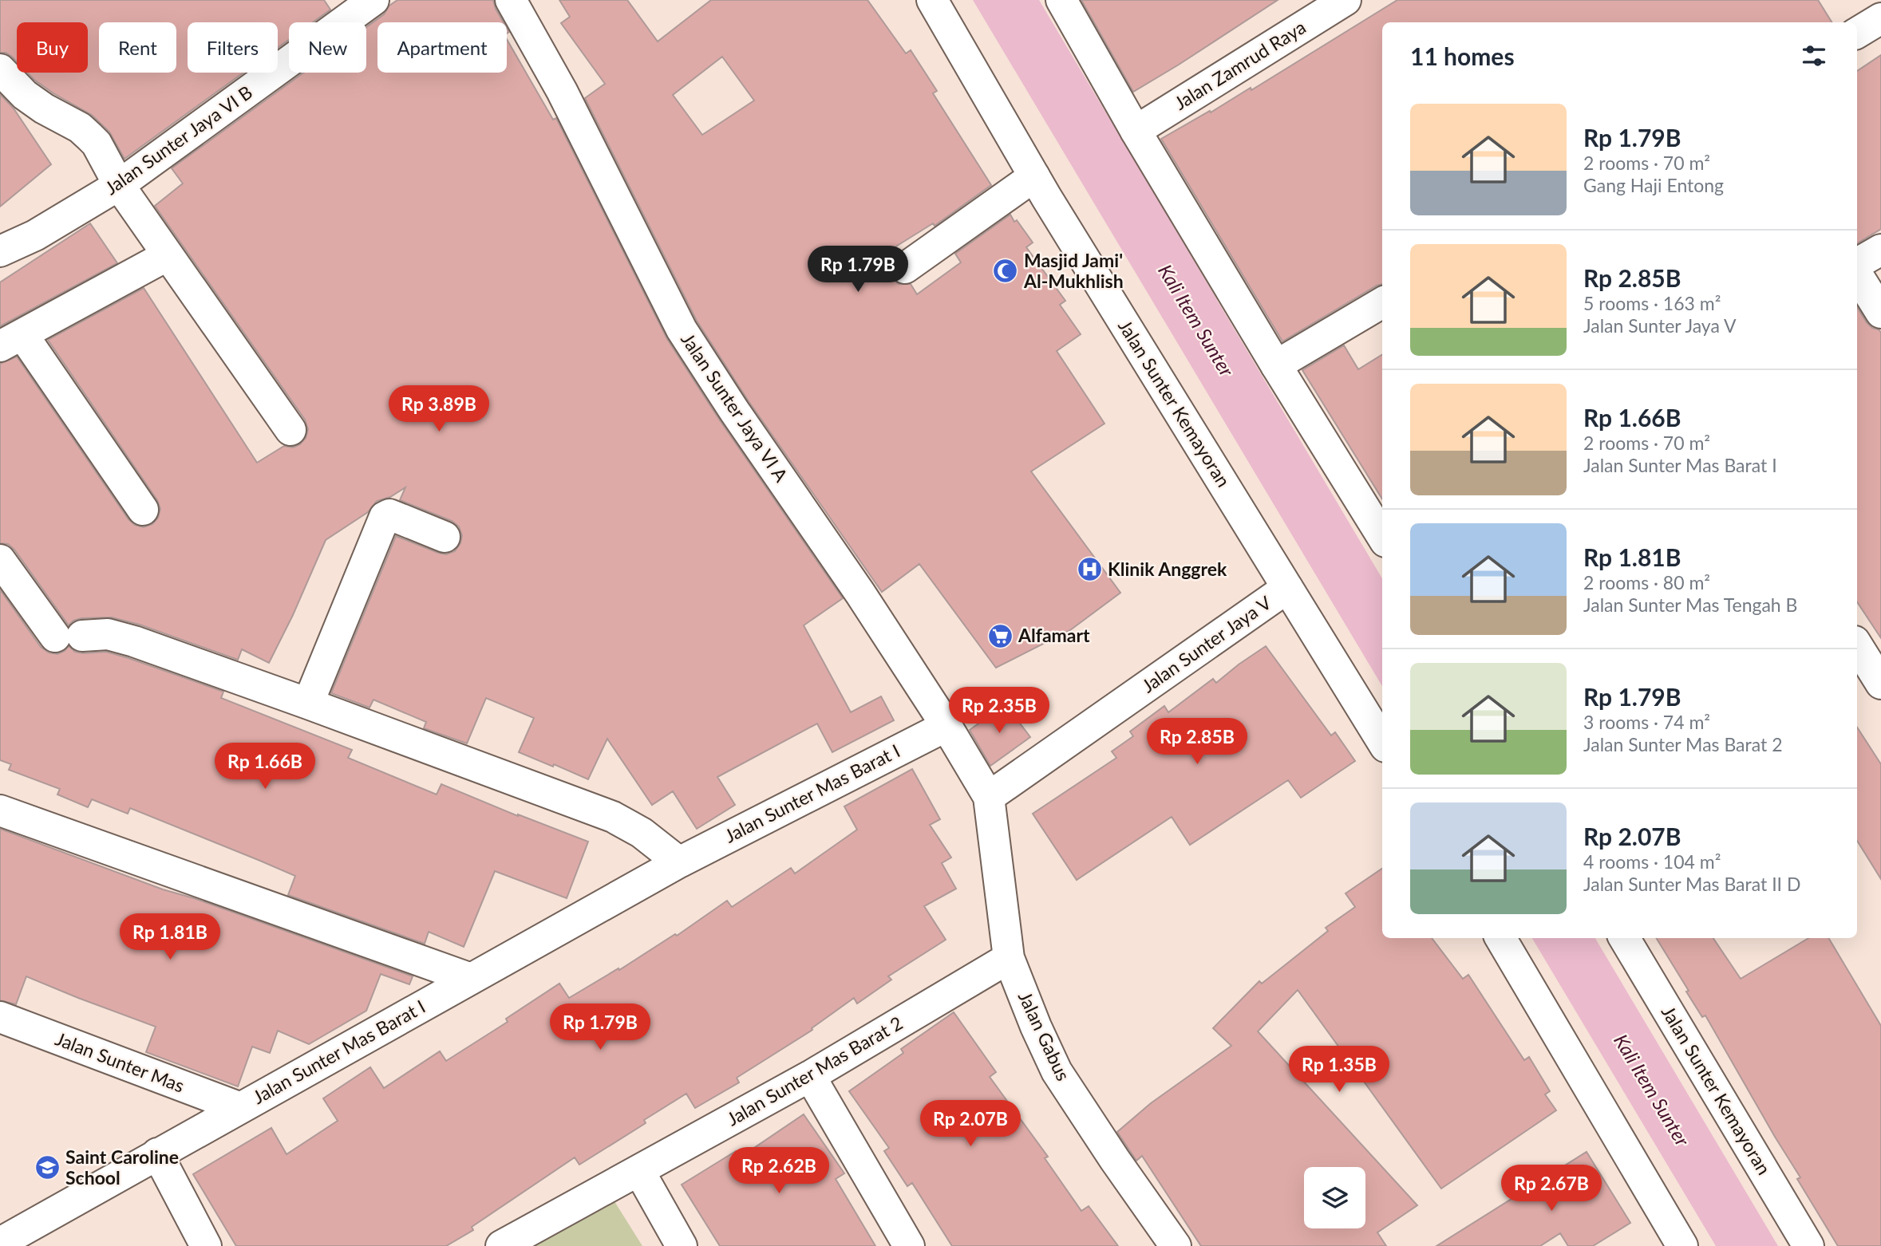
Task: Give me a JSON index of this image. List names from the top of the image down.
{
  "streets": {
    "street": [
      "Jalan Zamrud Raya",
      "Jalan Sunter Jaya VI B",
      "Jalan Sunter Kemayoran",
      "Jalan Sunter Jaya VI A",
      "Jalan Sunter Jaya V",
      "Jalan Sunter Mas Barat I",
      "Jalan Gabus",
      "Jalan Sunter Mas",
      "Jalan Sunter Mas Barat 2"
    ]
  },
  "crossings": [
    ["Jalan Sunter Kemayoran", "Jalan Sunter Jaya V"],
    ["Jalan Sunter Jaya VI A", "Jalan Sunter Jaya V"],
    ["Jalan Sunter Jaya VI A", "Jalan Sunter Mas Barat I"],
    ["Jalan Sunter Jaya VI A", "Jalan Gabus"],
    ["Jalan Sunter Jaya V", "Jalan Gabus"],
    ["Jalan Sunter Mas Barat I", "Jalan Sunter Mas"],
    ["Jalan Gabus", "Jalan Sunter Mas Barat 2"]
  ],
  "water": ["Kali Item Sunter"],
  "places": {
    "mosque": ["Masjid Jami' Al-Mukhlish"],
    "hospital": ["Klinik Anggrek"],
    "supermarket": ["Alfamart"],
    "school or university": ["Saint Caroline School"]
  },
  "page": {
    "chip": [
      "Buy",
      "Rent",
      "Filters",
      "New",
      "Apartment"
    ],
    "heading": "11 homes",
    "list": [
      {
        "name": "Rp 1.79B",
        "note": "2 rooms · 70 m² · Gang Haji Entong"
      },
      {
        "name": "Rp 2.85B",
        "note": "5 rooms · 163 m² · Jalan Sunter Jaya V"
      },
      {
        "name": "Rp 1.66B",
        "note": "2 rooms · 70 m² · Jalan Sunter Mas Barat I"
      },
      {
        "name": "Rp 1.81B",
        "note": "2 rooms · 80 m² · Jalan Sunter Mas Tengah B"
      },
      {
        "name": "Rp 1.79B",
        "note": "3 rooms · 74 m² · Jalan Sunter Mas Barat 2"
      },
      {
        "name": "Rp 2.07B",
        "note": "4 rooms · 104 m² · Jalan Sunter Mas Barat II D"
      }
    ],
    "price": [
      "Rp 1.79B",
      "Rp 3.89B",
      "Rp 2.35B",
      "Rp 2.85B",
      "Rp 1.66B",
      "Rp 1.81B",
      "Rp 1.79B",
      "Rp 1.35B",
      "Rp 2.07B",
      "Rp 2.62B",
      "Rp 2.67B"
    ]
  }
}
